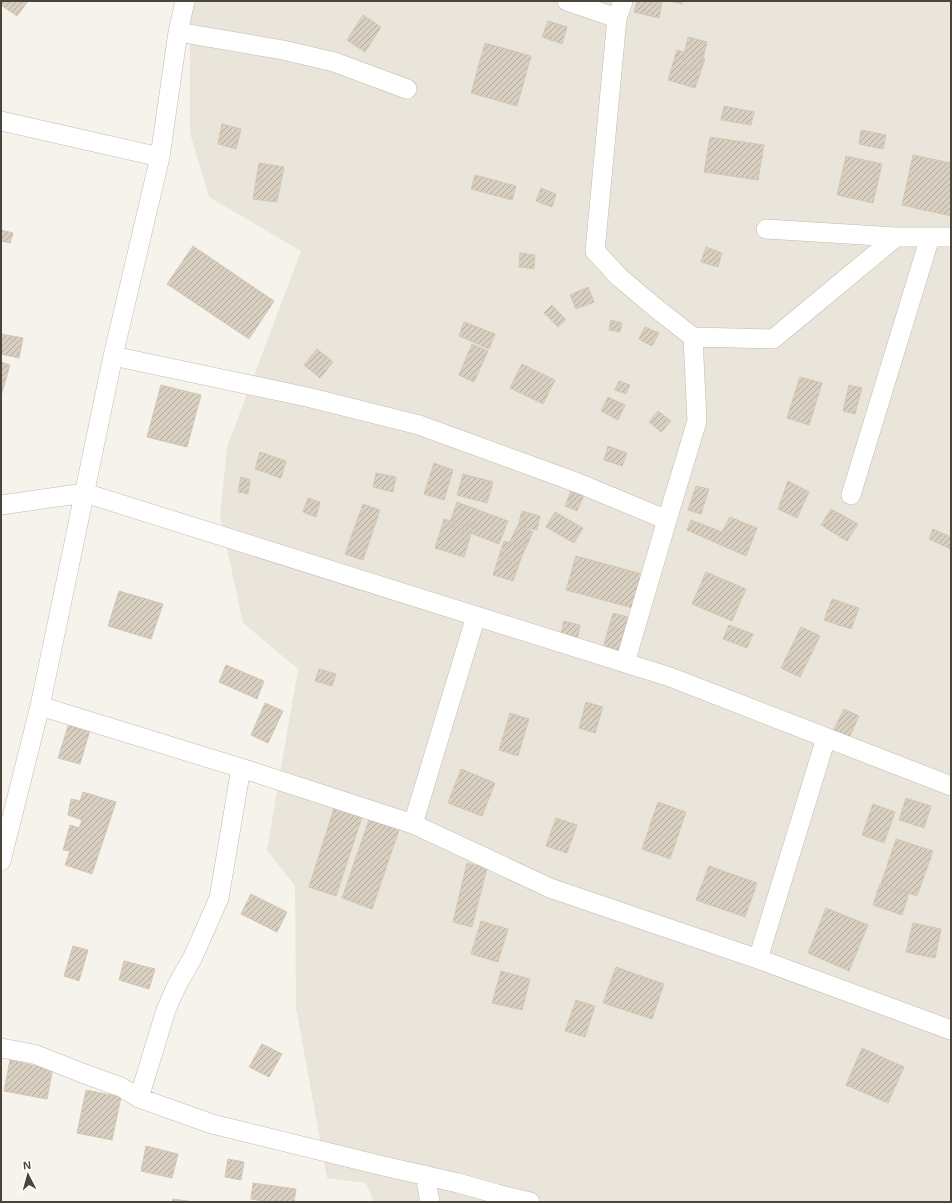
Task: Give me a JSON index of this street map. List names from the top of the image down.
{
  "north": "top"
}
